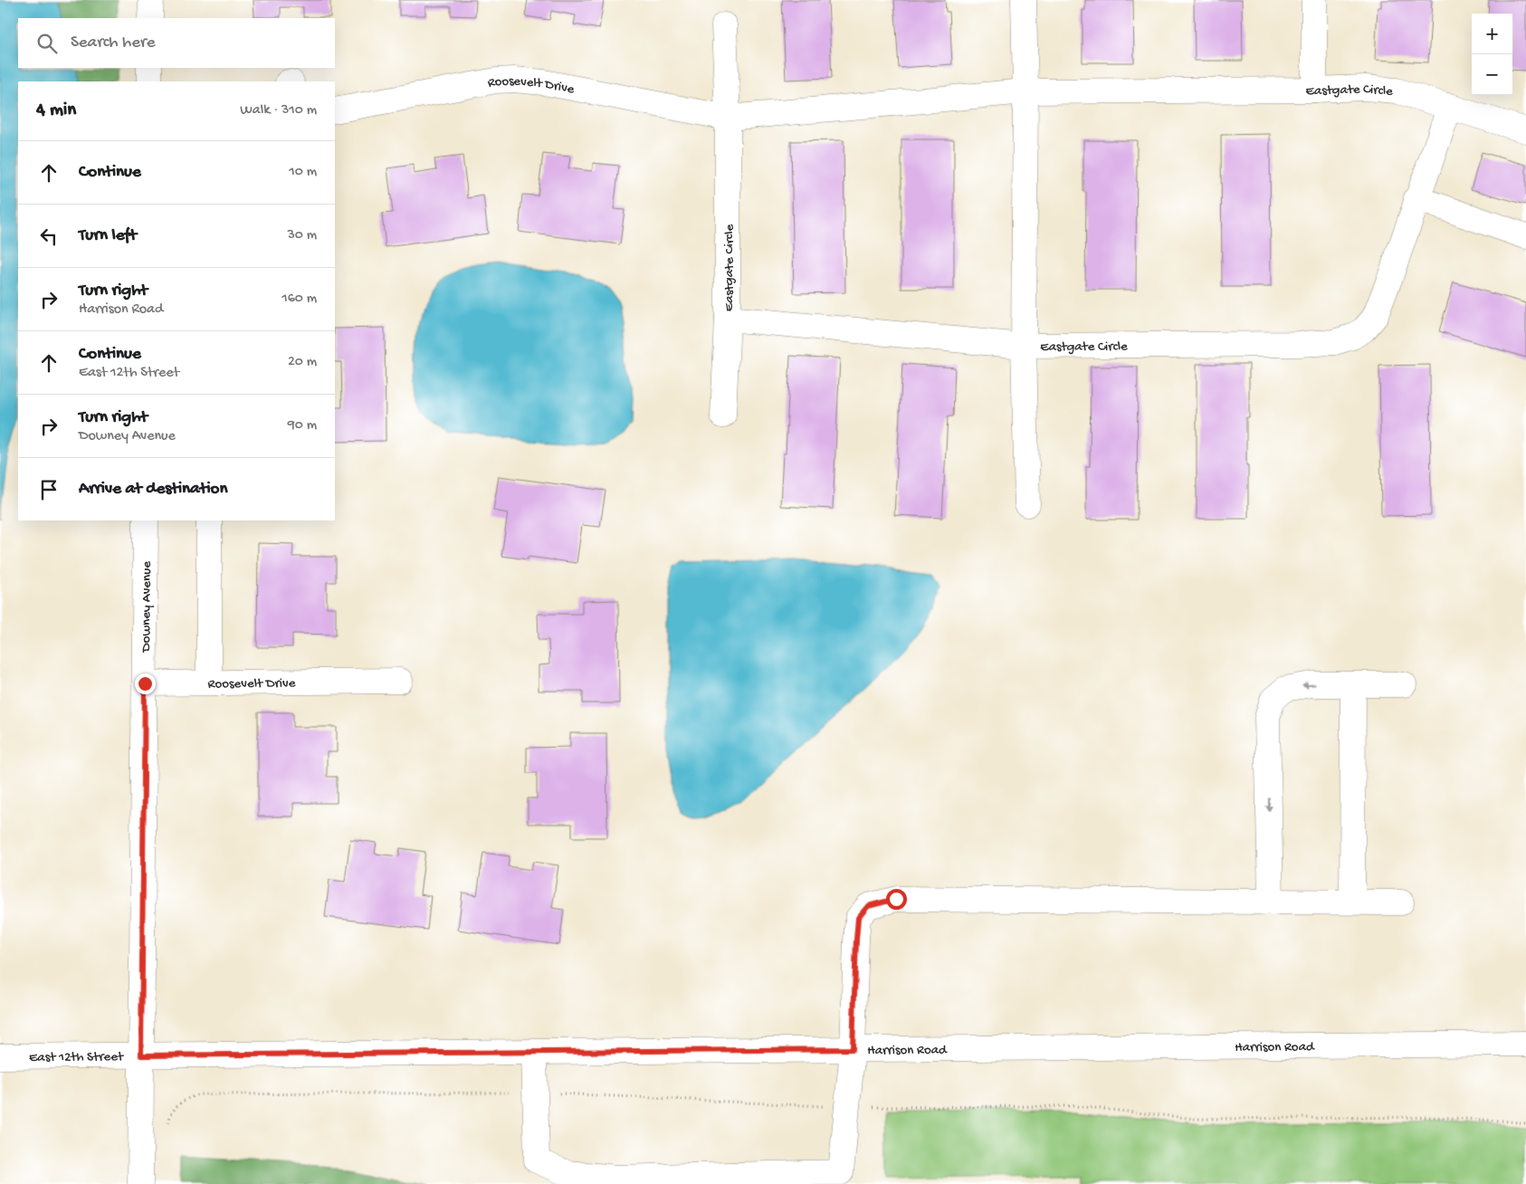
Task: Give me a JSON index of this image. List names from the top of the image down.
{
  "streets": {
    "street": [
      "Roosevelt Drive",
      "Eastgate Circle",
      "Downey Avenue",
      "Harrison Road",
      "East 12th Street"
    ]
  },
  "crossings": [
    ["Roosevelt Drive", "Eastgate Circle"],
    ["Downey Avenue", "East 12th Street"],
    ["Harrison Road", "East 12th Street"]
  ],
  "page": {
    "map_buttons": ["+", "−"],
    "search": "Search here",
    "heading": ["4 min", "Walk · 310 m"],
    "list": [
      ["Continue", "10 m"],
      ["Turn left", "30 m"],
      ["Turn right", "Harrison Road", "160 m"],
      ["Continue", "East 12th Street", "20 m"],
      ["Turn right", "Downey Avenue", "90 m"],
      "Arrive at destination"
    ]
  }
}
